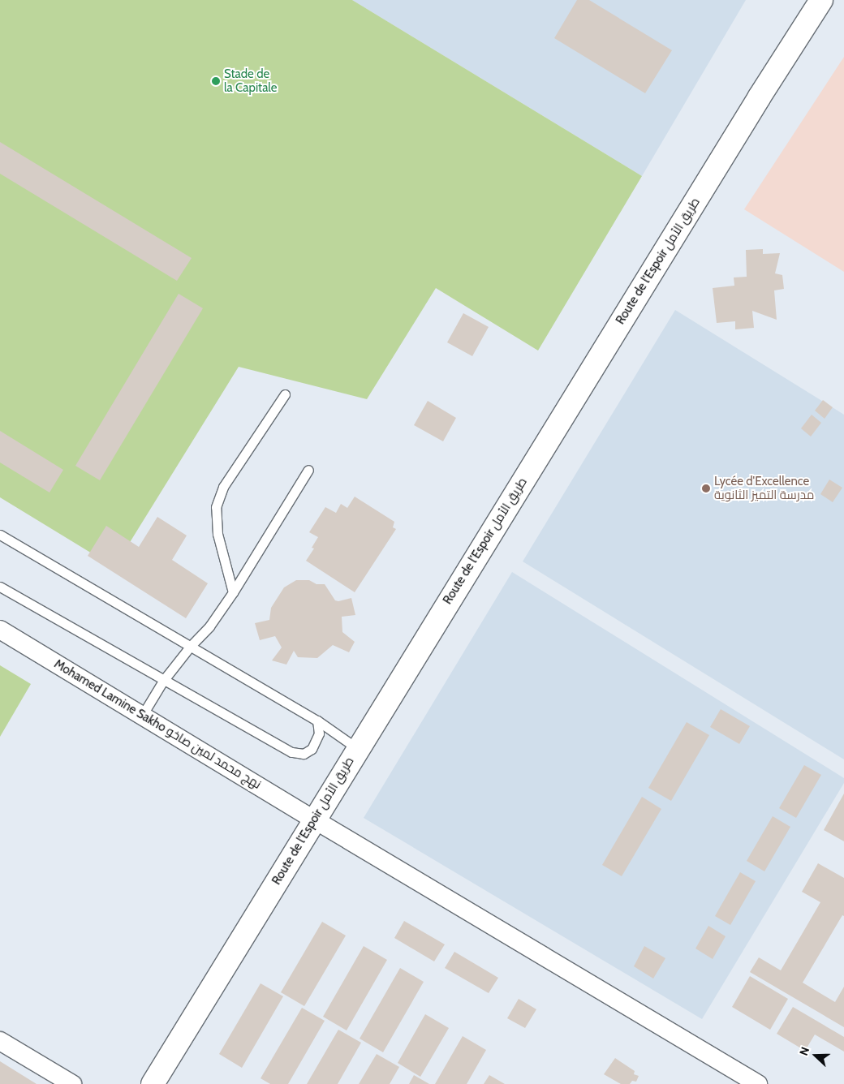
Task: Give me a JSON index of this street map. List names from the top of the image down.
{
  "streets": {
    "street": ["Route de l’Espoir طريق الأمل", "Mohamed Lamine Sakho نهج محمد لمين صاخو"]
  },
  "crossings": [
    ["Route de l’Espoir طريق الأمل", "Mohamed Lamine Sakho نهج محمد لمين صاخو"]
  ],
  "places": ["Stade de la Capitale", "Lycée d'Excellence مدرسة التميز الثانوية"],
  "north": "left"
}
